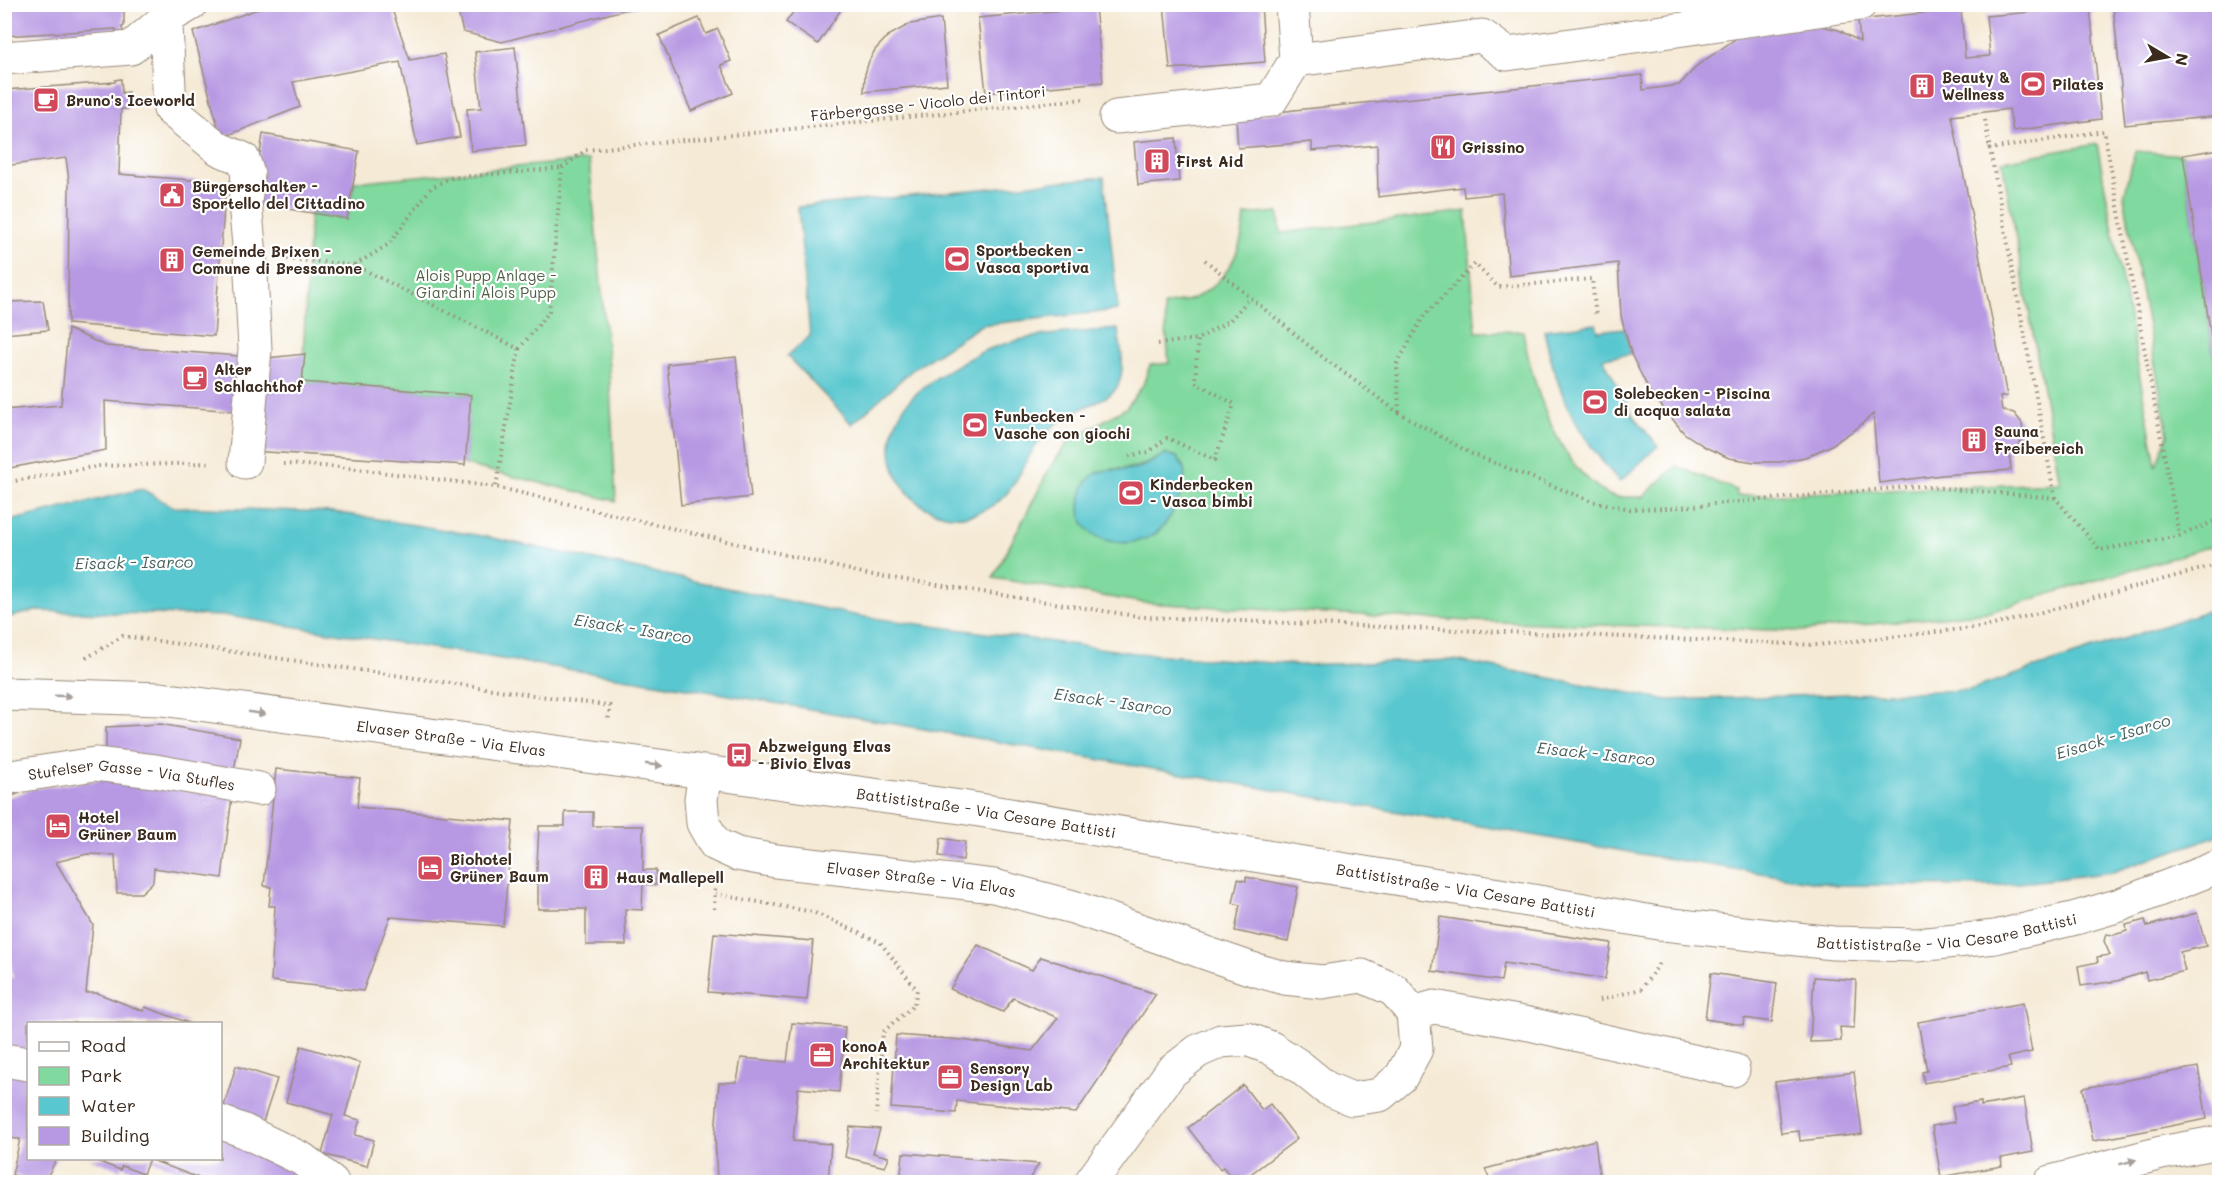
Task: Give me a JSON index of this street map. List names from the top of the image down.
{
  "streets": {
    "street": ["Elvaser Straße - Via Elvas", "Stufelser Gasse - Via Stufles", "Battististraße - Via Cesare Battisti"],
    "path": ["Färbergasse - Vicolo dei Tintori"]
  },
  "crossings": [
    ["Elvaser Straße - Via Elvas", "Battististraße - Via Cesare Battisti"]
  ],
  "one_way": ["Elvaser Straße - Via Elvas"],
  "water": ["Eisack - Isarco"],
  "parks": ["Alois Pupp Anlage - Giardini Alois Pupp"],
  "places": {
    "sports": [
      "Pilates",
      "Sportbecken - Vasca sportiva",
      "Solebecken - Piscina di acqua salata",
      "Funbecken - Vasche con giochi",
      "Kinderbecken - Vasca bimbi"
    ],
    "building": [
      "Beauty & Wellness",
      "First Aid",
      "Gemeinde Brixen - Comune di Bressanone",
      "Sauna Freibereich",
      "Haus Mallepell"
    ],
    "cafe": ["Bruno's Iceworld", "Alter Schlachthof"],
    "restaurant": ["Grissino"],
    "public building": ["Bürgerschalter - Sportello del Cittadino"],
    "bus stop": ["Abzweigung Elvas - Bivio Elvas"],
    "hotel": ["Hotel Grüner Baum", "Biohotel Grüner Baum"],
    "office": ["konoA Architektur", "Sensory Design Lab"]
  },
  "legend": [
    "Road",
    "Park",
    "Water",
    "Building"
  ],
  "north": "right"
}
